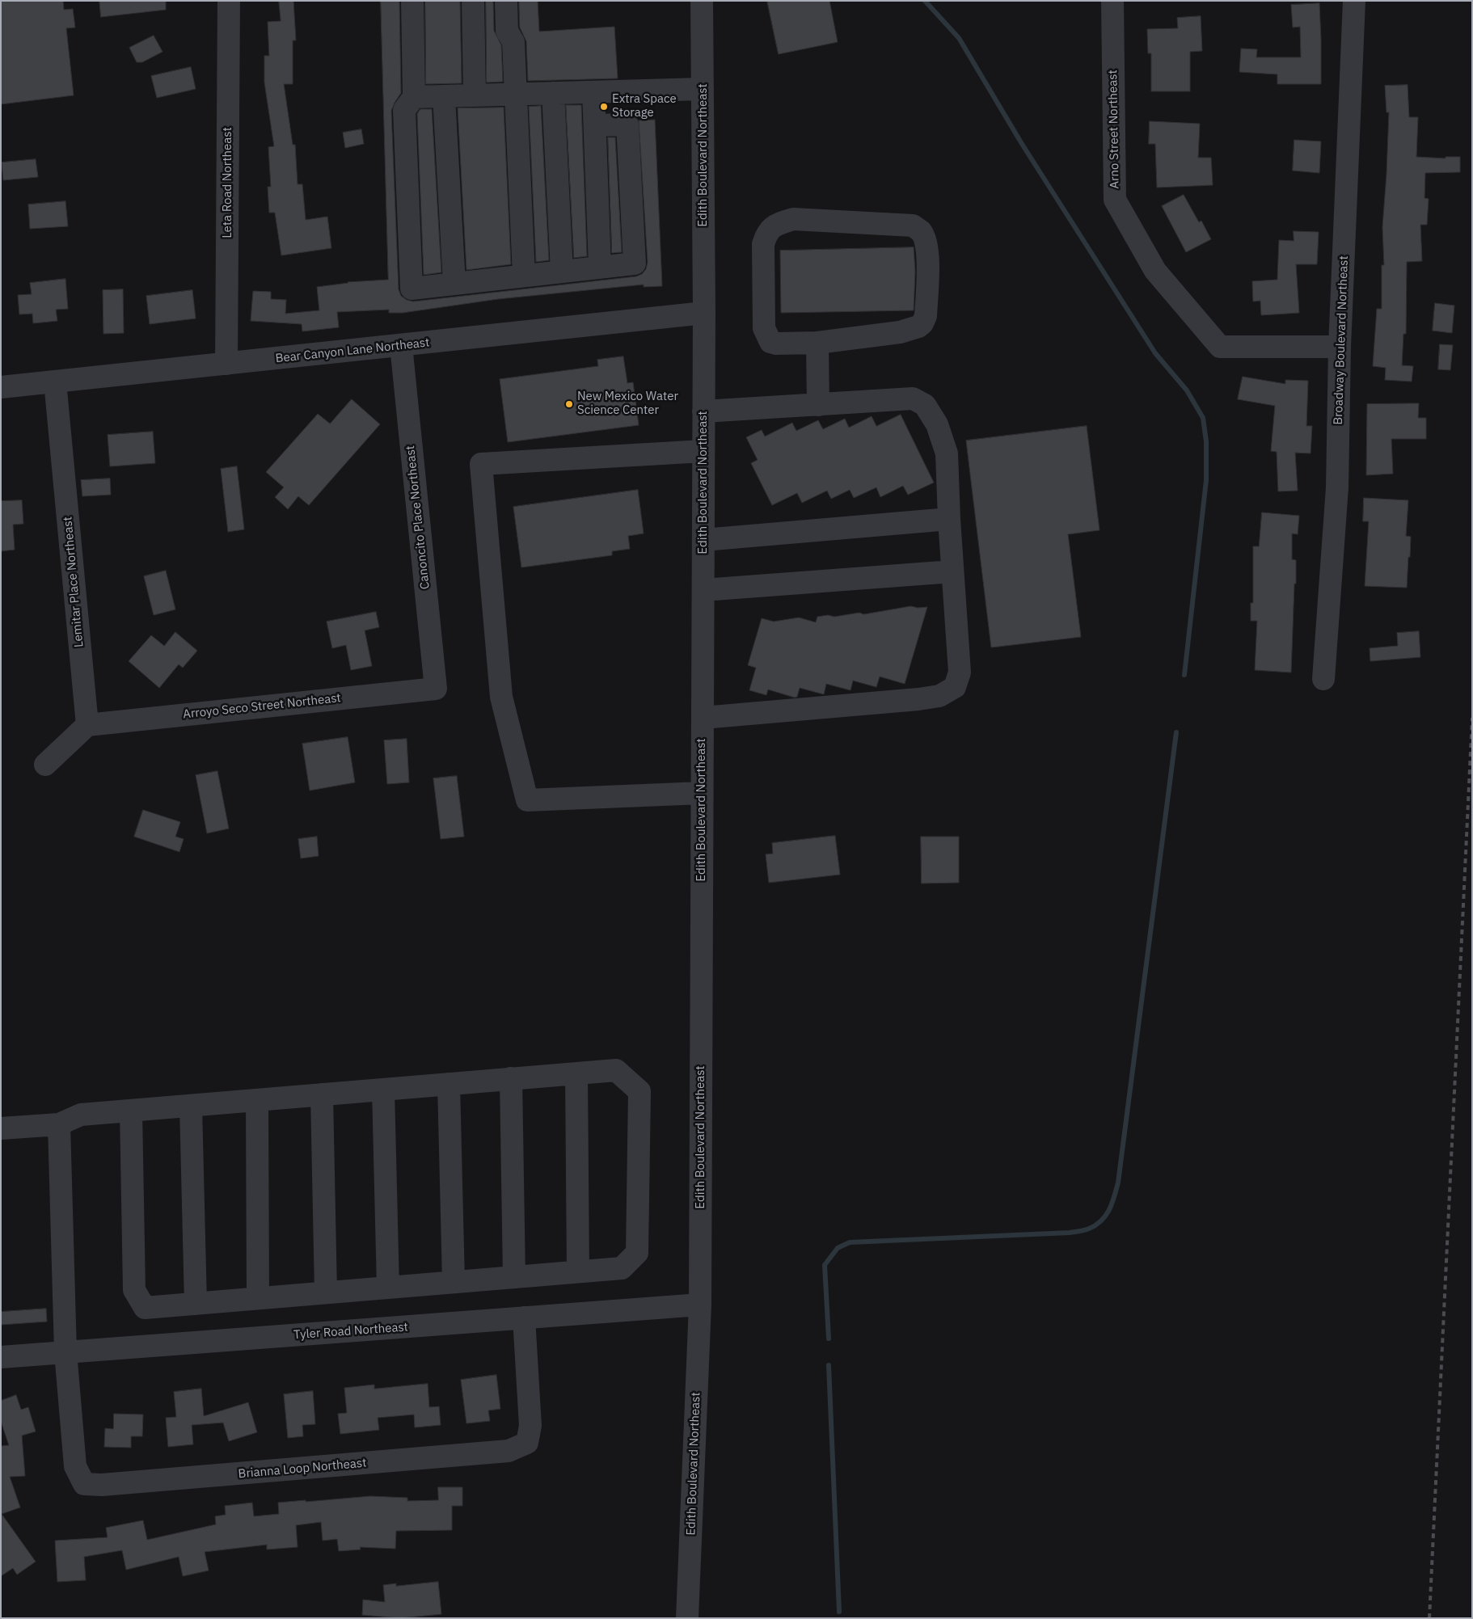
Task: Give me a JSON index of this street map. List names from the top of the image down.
{
  "streets": {
    "street": [
      "Arno Street Northeast",
      "Edith Boulevard Northeast",
      "Leta Road Northeast",
      "Broadway Boulevard Northeast",
      "Bear Canyon Lane Northeast",
      "Canoncito Place Northeast",
      "Lemitar Place Northeast",
      "Arroyo Seco Street Northeast",
      "Tyler Road Northeast",
      "Brianna Loop Northeast"
    ]
  },
  "crossings": [
    ["Arno Street Northeast", "Broadway Boulevard Northeast"],
    ["Edith Boulevard Northeast", "Bear Canyon Lane Northeast"],
    ["Edith Boulevard Northeast", "Tyler Road Northeast"],
    ["Leta Road Northeast", "Bear Canyon Lane Northeast"],
    ["Bear Canyon Lane Northeast", "Canoncito Place Northeast"],
    ["Bear Canyon Lane Northeast", "Lemitar Place Northeast"],
    ["Canoncito Place Northeast", "Arroyo Seco Street Northeast"],
    ["Lemitar Place Northeast", "Arroyo Seco Street Northeast"],
    ["Tyler Road Northeast", "Brianna Loop Northeast"]
  ],
  "places": ["Extra Space Storage", "New Mexico Water Science Center"]
}
